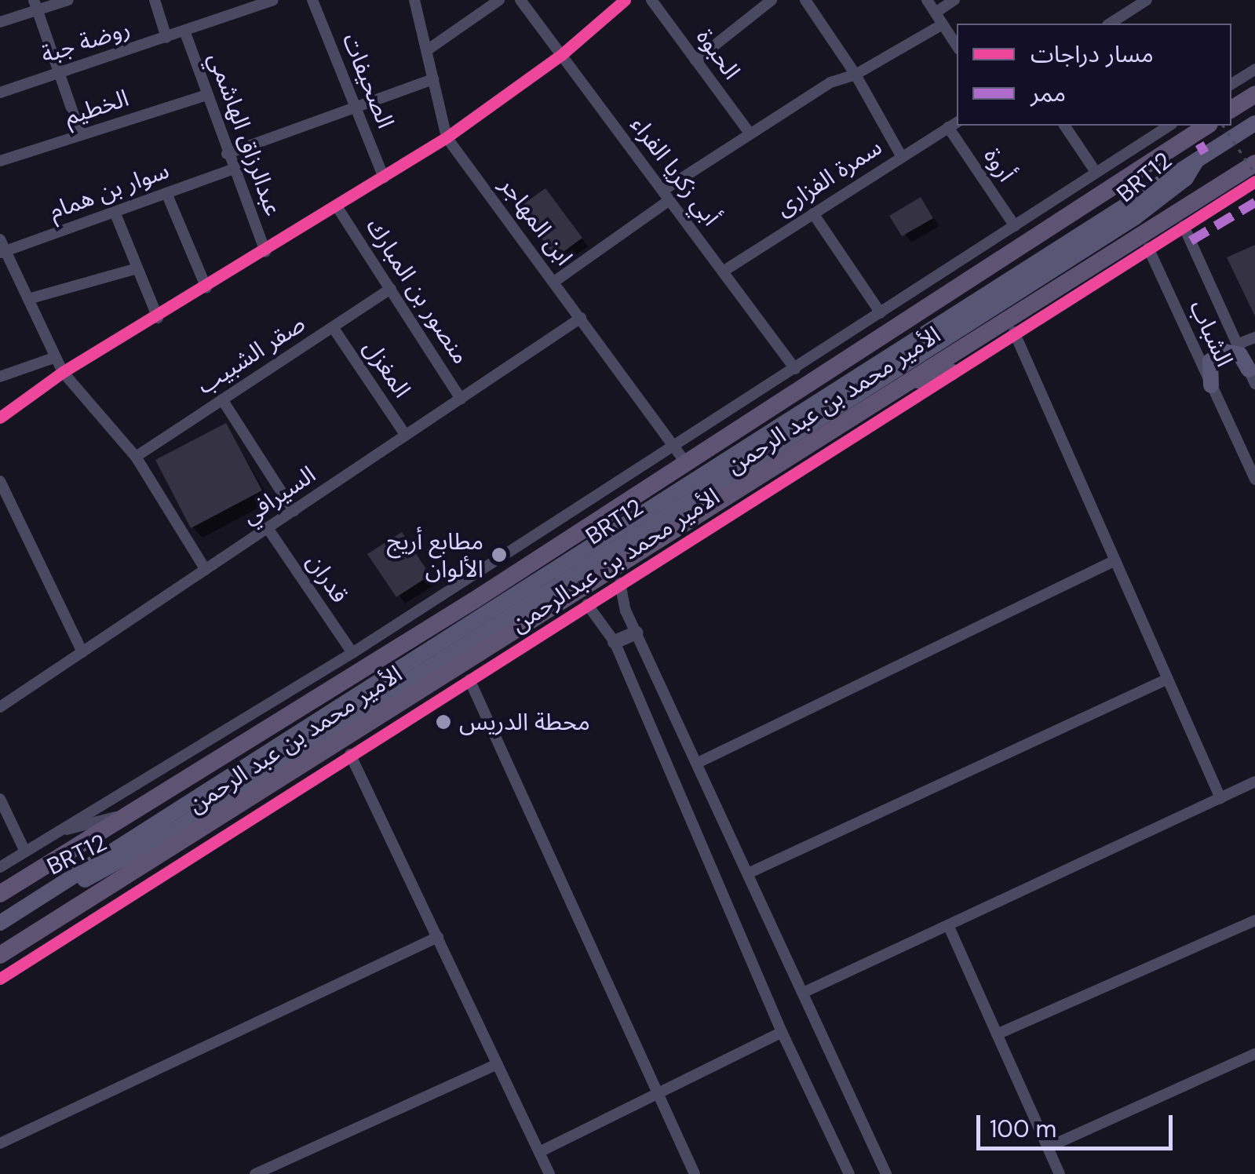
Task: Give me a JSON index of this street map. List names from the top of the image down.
{
  "streets": {
    "main road": ["BRT12", "الأمير محمد بن عبد الرحمن"],
    "street": [
      "روضة جبة",
      "الحبوة",
      "الصحيفات",
      "الخطيم",
      "عبدالرزاق الهاشمي",
      "أروة",
      "أبي زكريا الفراء",
      "سمرة الفزارى",
      "سوار بن همام",
      "ابن المهاجر",
      "منصور بن المبارك",
      "الشباب",
      "صقر الشبيب",
      "المغزل",
      "السيرافي",
      "الأمير محمد بن عبدالرحمن",
      "قدران"
    ]
  },
  "crossings": [
    ["روضة جبة", "عبدالرزاق الهاشمي"],
    ["الخطيم", "عبدالرزاق الهاشمي"],
    ["عبدالرزاق الهاشمي", "سوار بن همام"],
    ["أروة", "سمرة الفزارى"],
    ["أبي زكريا الفراء", "سمرة الفزارى"],
    ["ابن المهاجر", "الأمير محمد بن عبد الرحمن"],
    ["ابن المهاجر", "السيرافي"],
    ["منصور بن المبارك", "صقر الشبيب"],
    ["منصور بن المبارك", "السيرافي"],
    ["الشباب", "الأمير محمد بن عبدالرحمن"],
    ["صقر الشبيب", "المغزل"],
    ["المغزل", "السيرافي"],
    ["الأمير محمد بن عبد الرحمن", "الأمير محمد بن عبدالرحمن"],
    ["السيرافي", "قدران"]
  ],
  "places": ["مطابع أريج الألوان", "محطة الدريس"],
  "legend": ["مسار دراجات", "ممر"],
  "scale_bar": "100 m"
}
